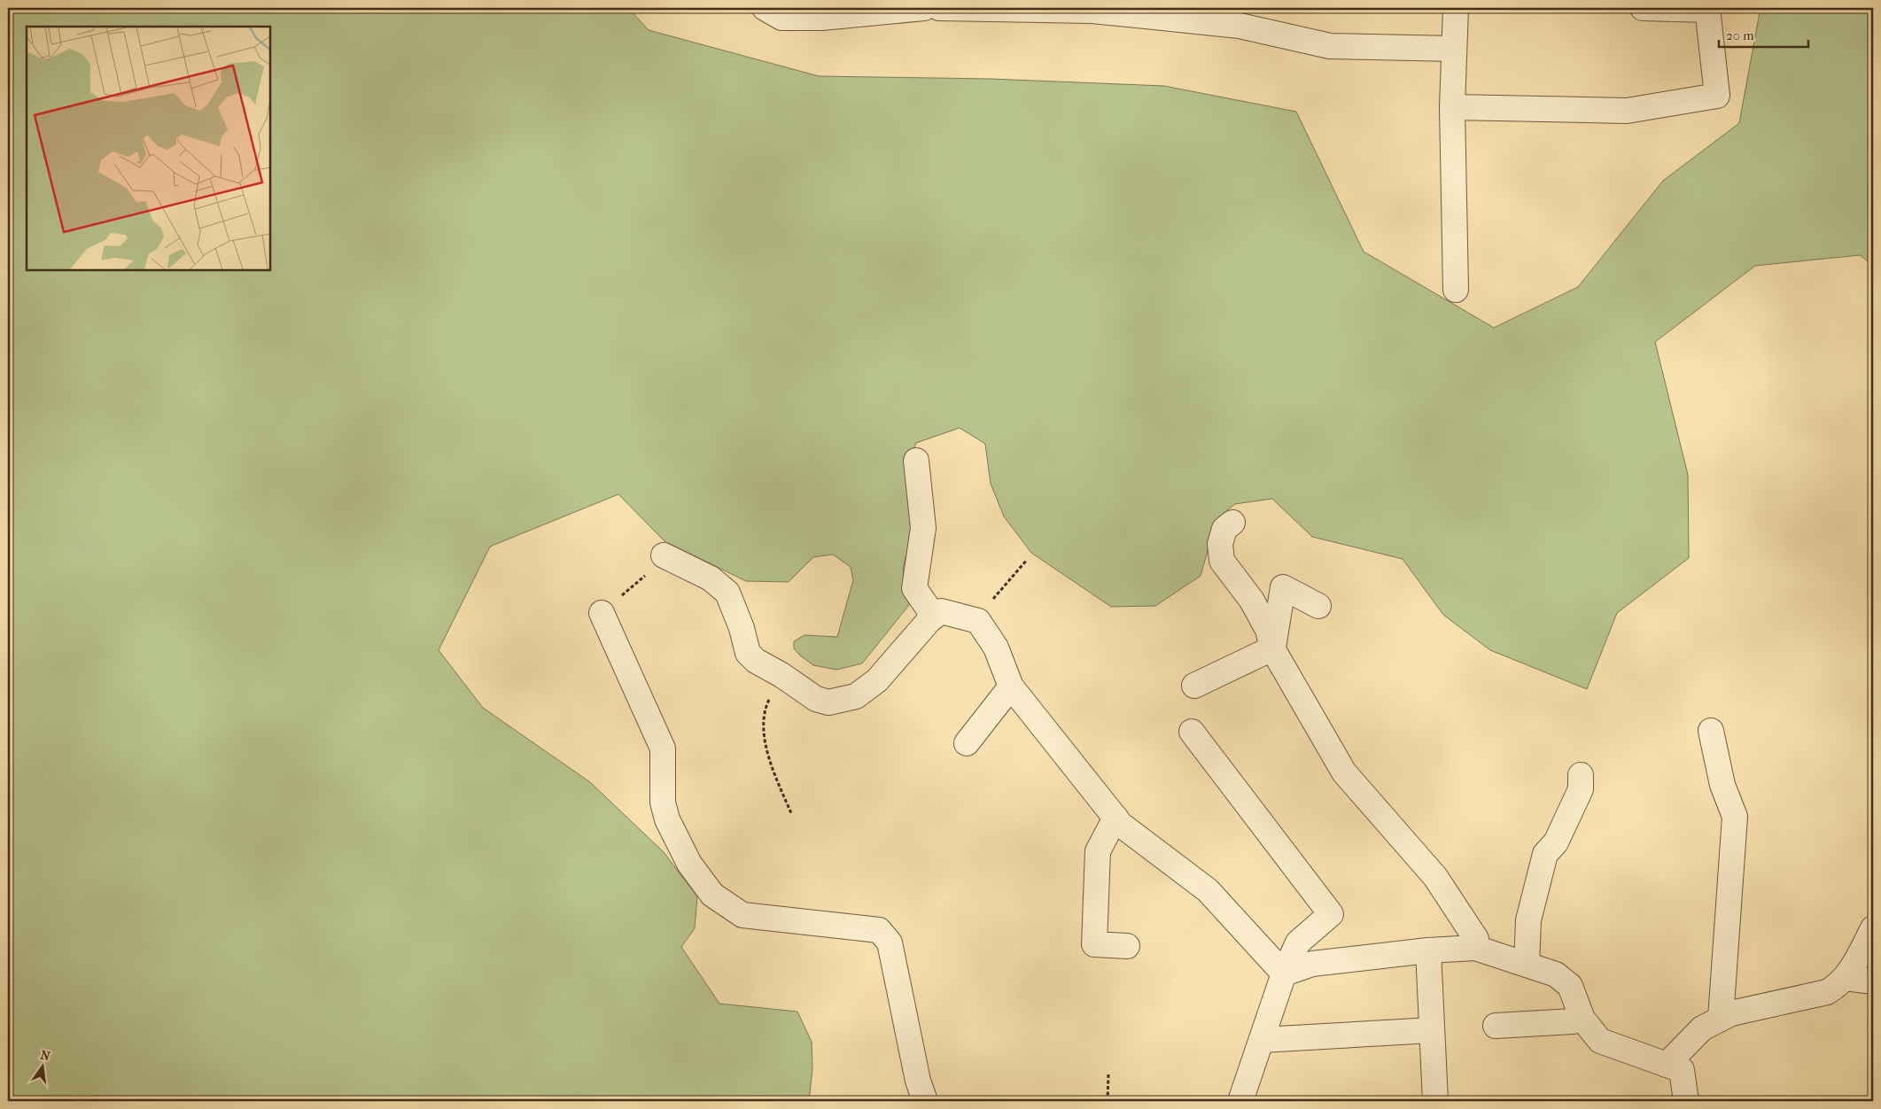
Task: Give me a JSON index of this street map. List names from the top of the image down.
{
  "scale_bar": "20 m",
  "north": "top"
}
